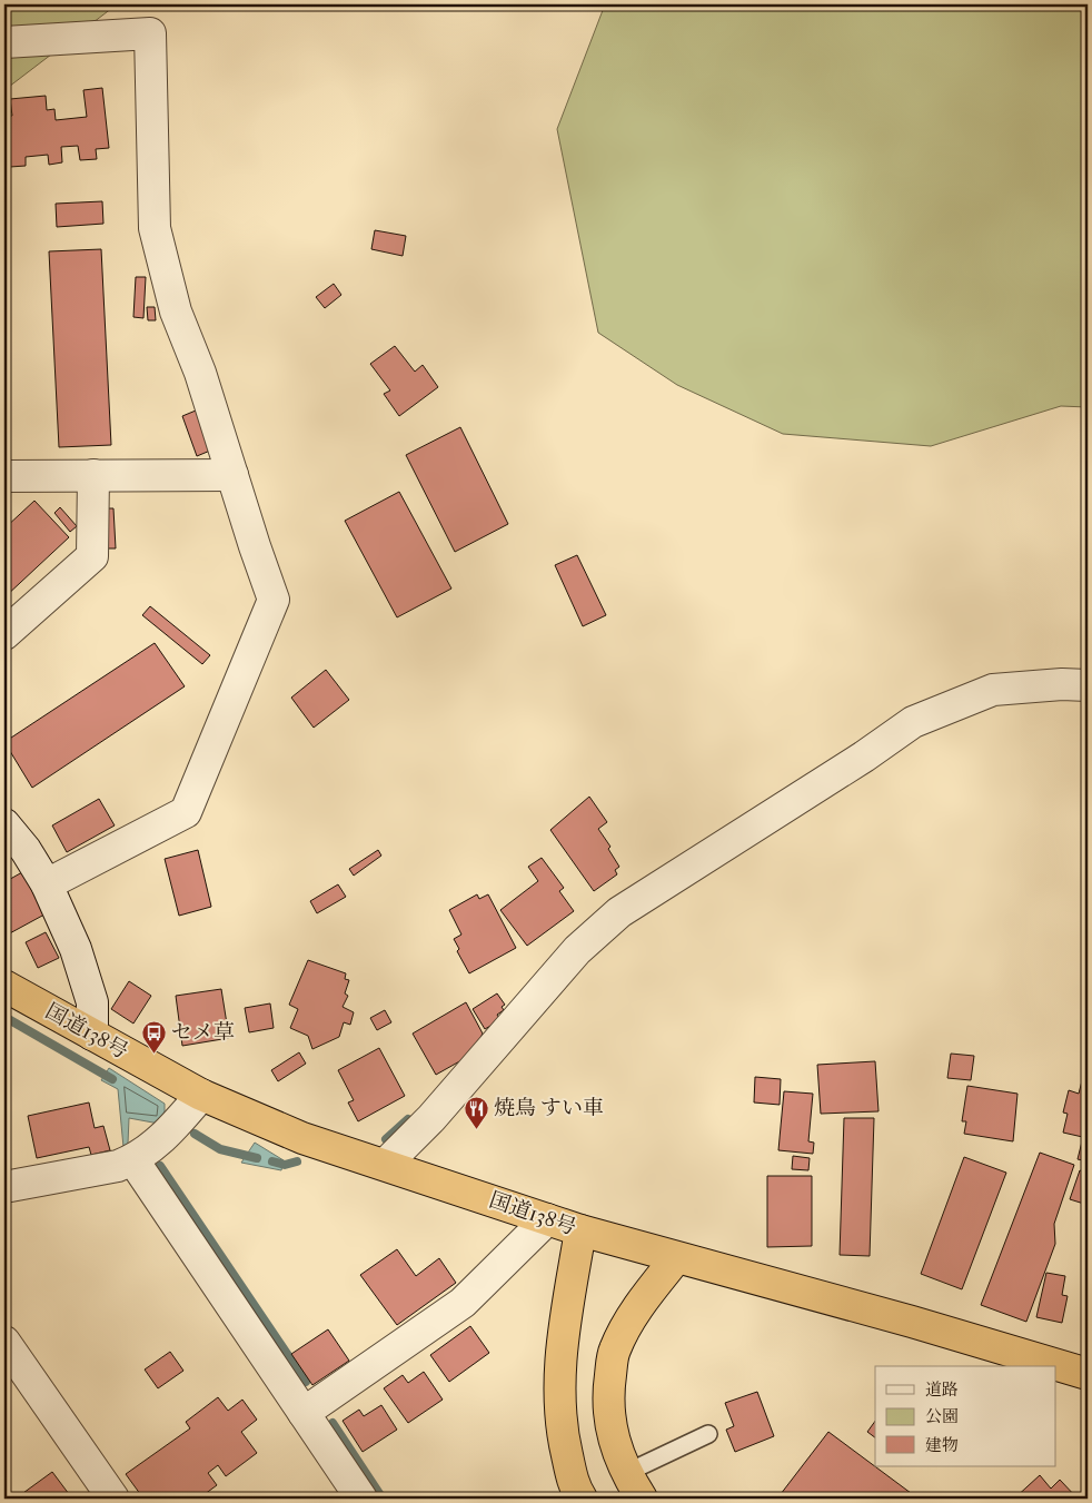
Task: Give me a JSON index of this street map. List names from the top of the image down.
{
  "streets": {
    "highway": ["国道138号"]
  },
  "places": {
    "bus stop": ["セメ草"],
    "restaurant": ["焼鳥 すい車"]
  },
  "legend": ["道路", "公園", "建物"]
}
